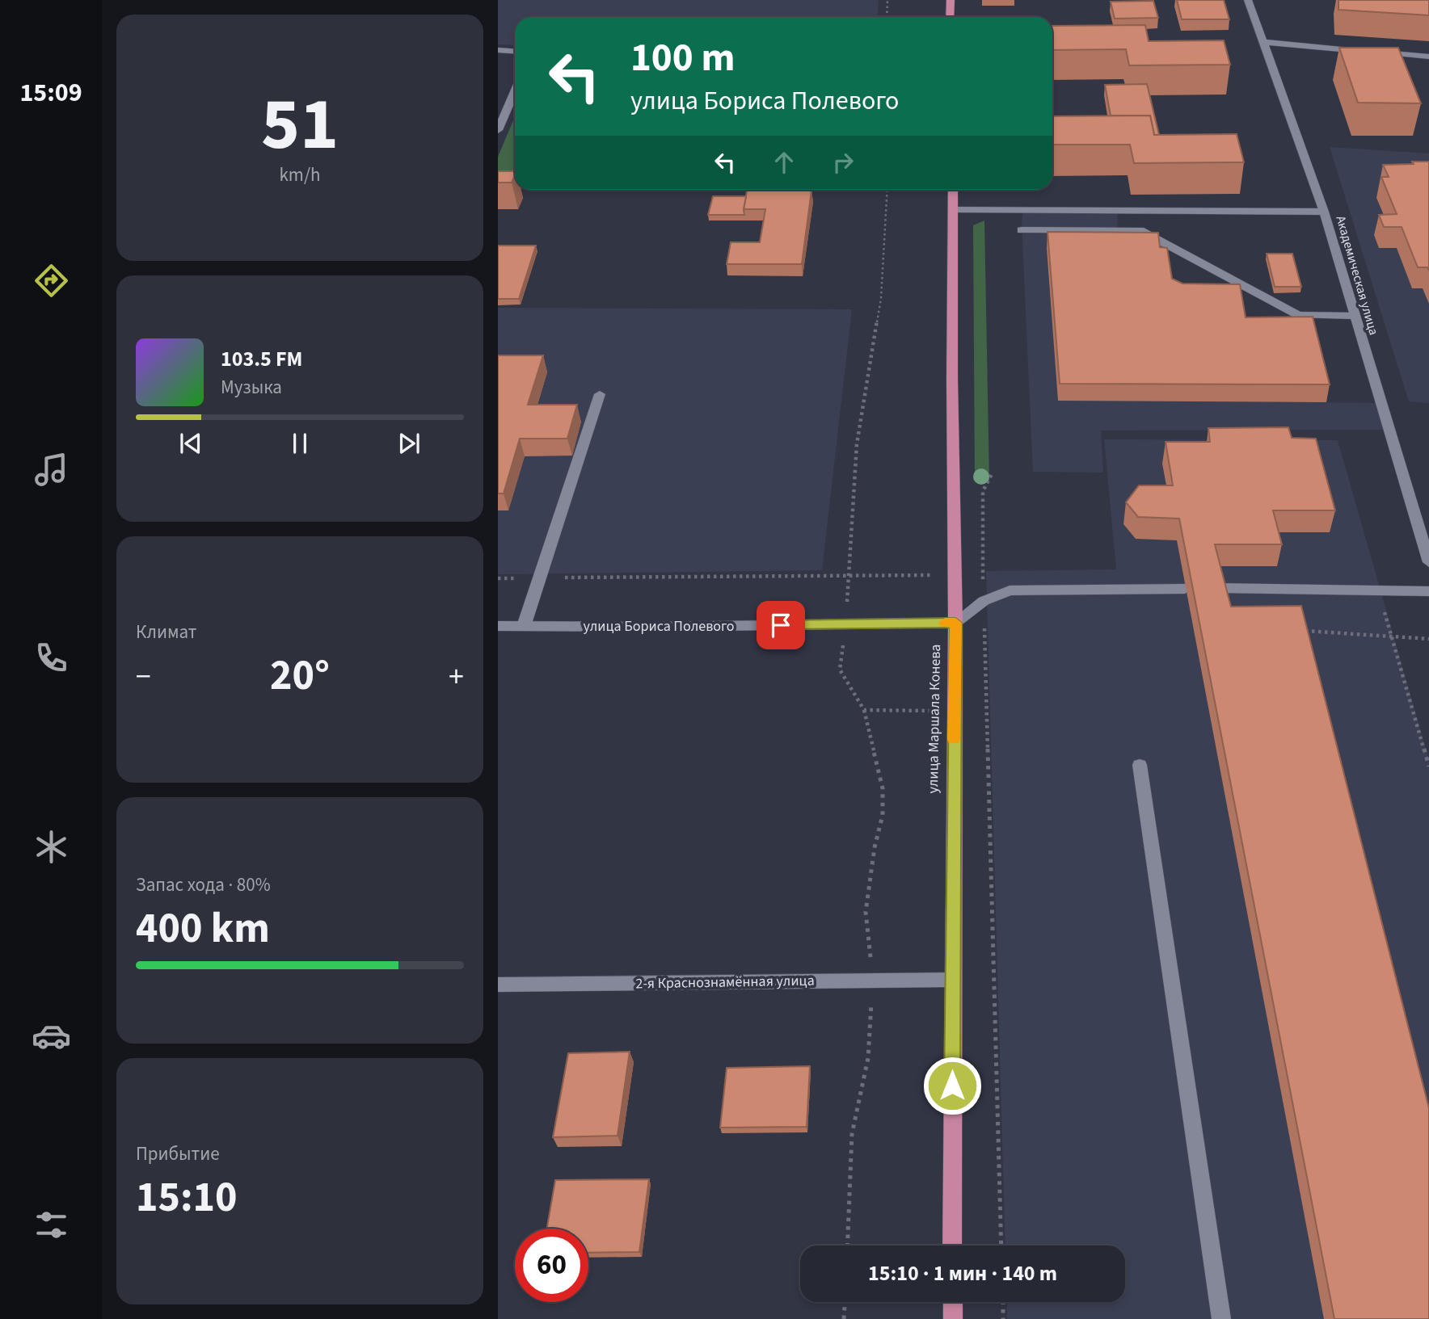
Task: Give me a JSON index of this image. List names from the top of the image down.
{
  "streets": {
    "main road": ["улица Маршала Конева"],
    "street": ["Академическая улица", "улица Бориса Полевого", "2-я Краснознамённая улица"]
  },
  "crossings": [
    ["улица Бориса Полевого", "улица Маршала Конева"],
    ["улица Маршала Конева", "2-я Краснознамённая улица"]
  ],
  "page": {
    "tabs": "15:09",
    "tile": [
      ["51", "km/h"],
      "Климат",
      ["Запас хода · 80%", "400 km"],
      ["Прибытие", "15:10"]
    ],
    "turn": ["100 m", "улица Бориса Полевого"],
    "song": ["103.5 FM", "Музыка"],
    "heat": ["−", "20°", "+"],
    "limit": "60",
    "trip": "15:10 · 1 мин · 140 m"
  }
}
